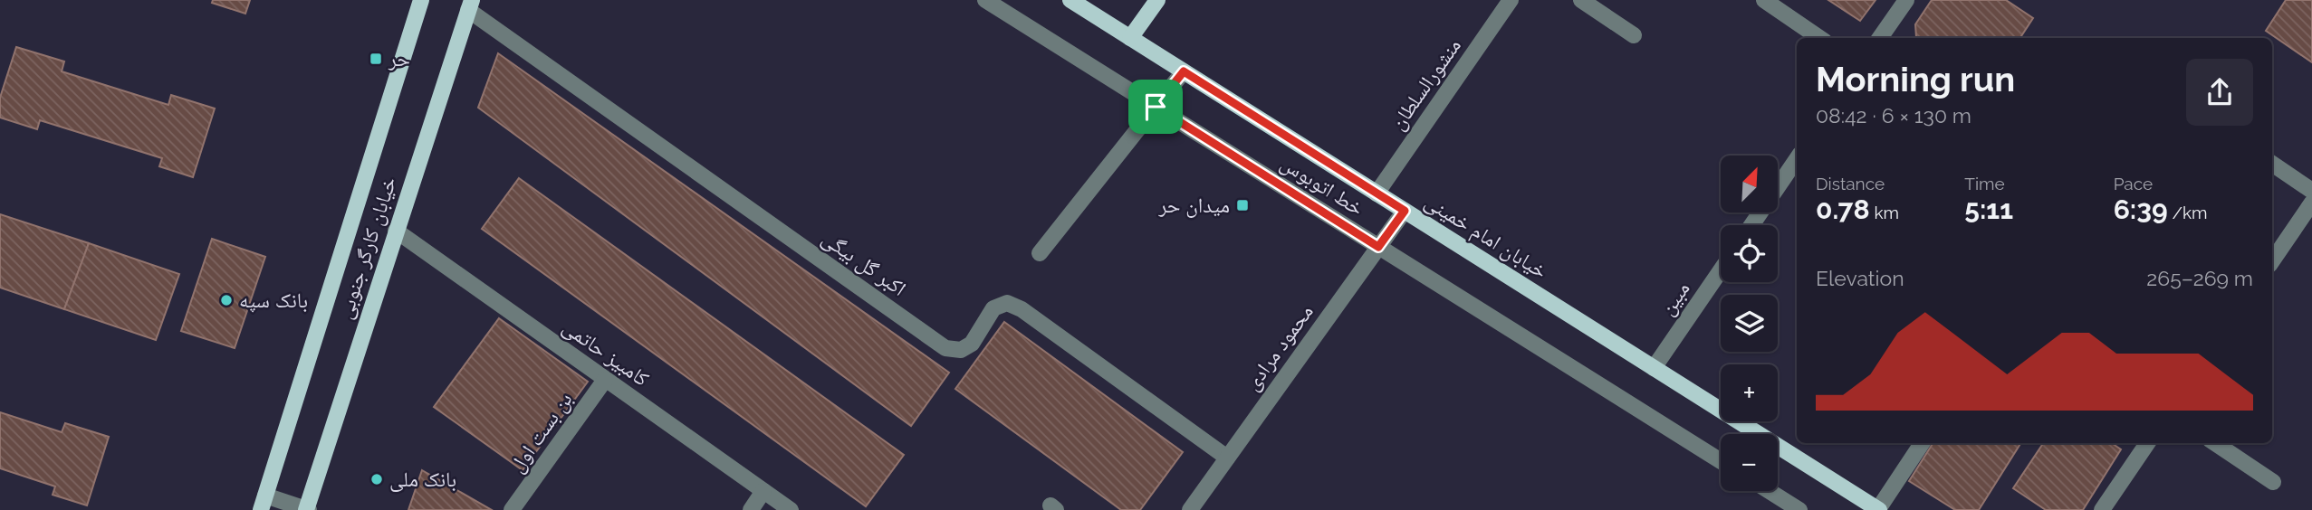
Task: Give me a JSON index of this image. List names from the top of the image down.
{
  "streets": {
    "main road": ["خیابان امام خمینی", "خیابان کارگر جنوبی"],
    "street": [
      "منشورالسلطان",
      "خط اتوبوس",
      "اکبر گل بیگی",
      "مبین",
      "محمود مرادی",
      "کامبیز حاتمی",
      "بن بست اول"
    ]
  },
  "crossings": [
    ["منشورالسلطان", "خیابان امام خمینی"],
    ["خط اتوبوس", "محمود مرادی"],
    ["خیابان امام خمینی", "مبین"],
    ["خیابان امام خمینی", "محمود مرادی"],
    ["خیابان کارگر جنوبی", "اکبر گل بیگی"],
    ["خیابان کارگر جنوبی", "کامبیز حاتمی"],
    ["اکبر گل بیگی", "محمود مرادی"],
    ["کامبیز حاتمی", "بن بست اول"]
  ],
  "places": {
    "transit": ["حر", "میدان حر"],
    "other": ["بانک سپه", "بانک ملی"]
  },
  "north": "top right",
  "page": {
    "heading": ["Morning run", "08:42 · 6 × 130 m"],
    "stats": [
      ["Distance", "0.78 km"],
      ["Time", "5:11"],
      ["Pace", "6:39 /km"]
    ],
    "map_buttons": ["+", "−"],
    "chart": ["Elevation", "265–269 m"]
  }
}
